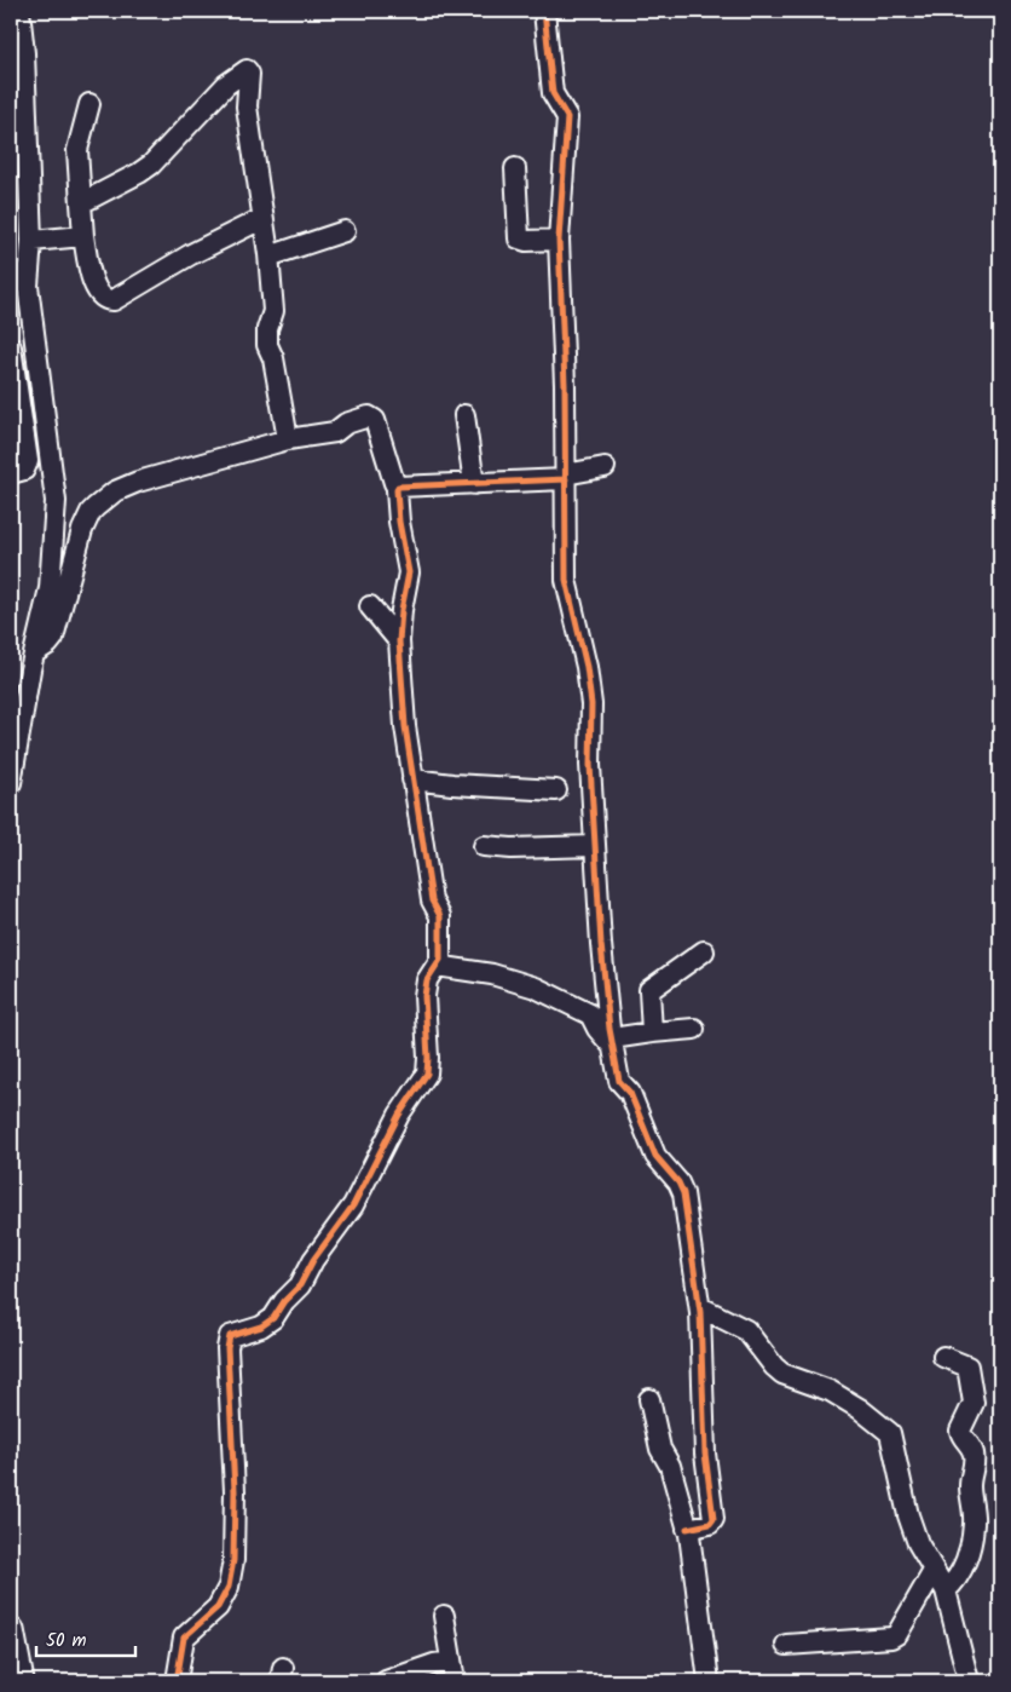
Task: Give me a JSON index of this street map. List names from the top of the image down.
{
  "scale_bar": "50 m"
}
